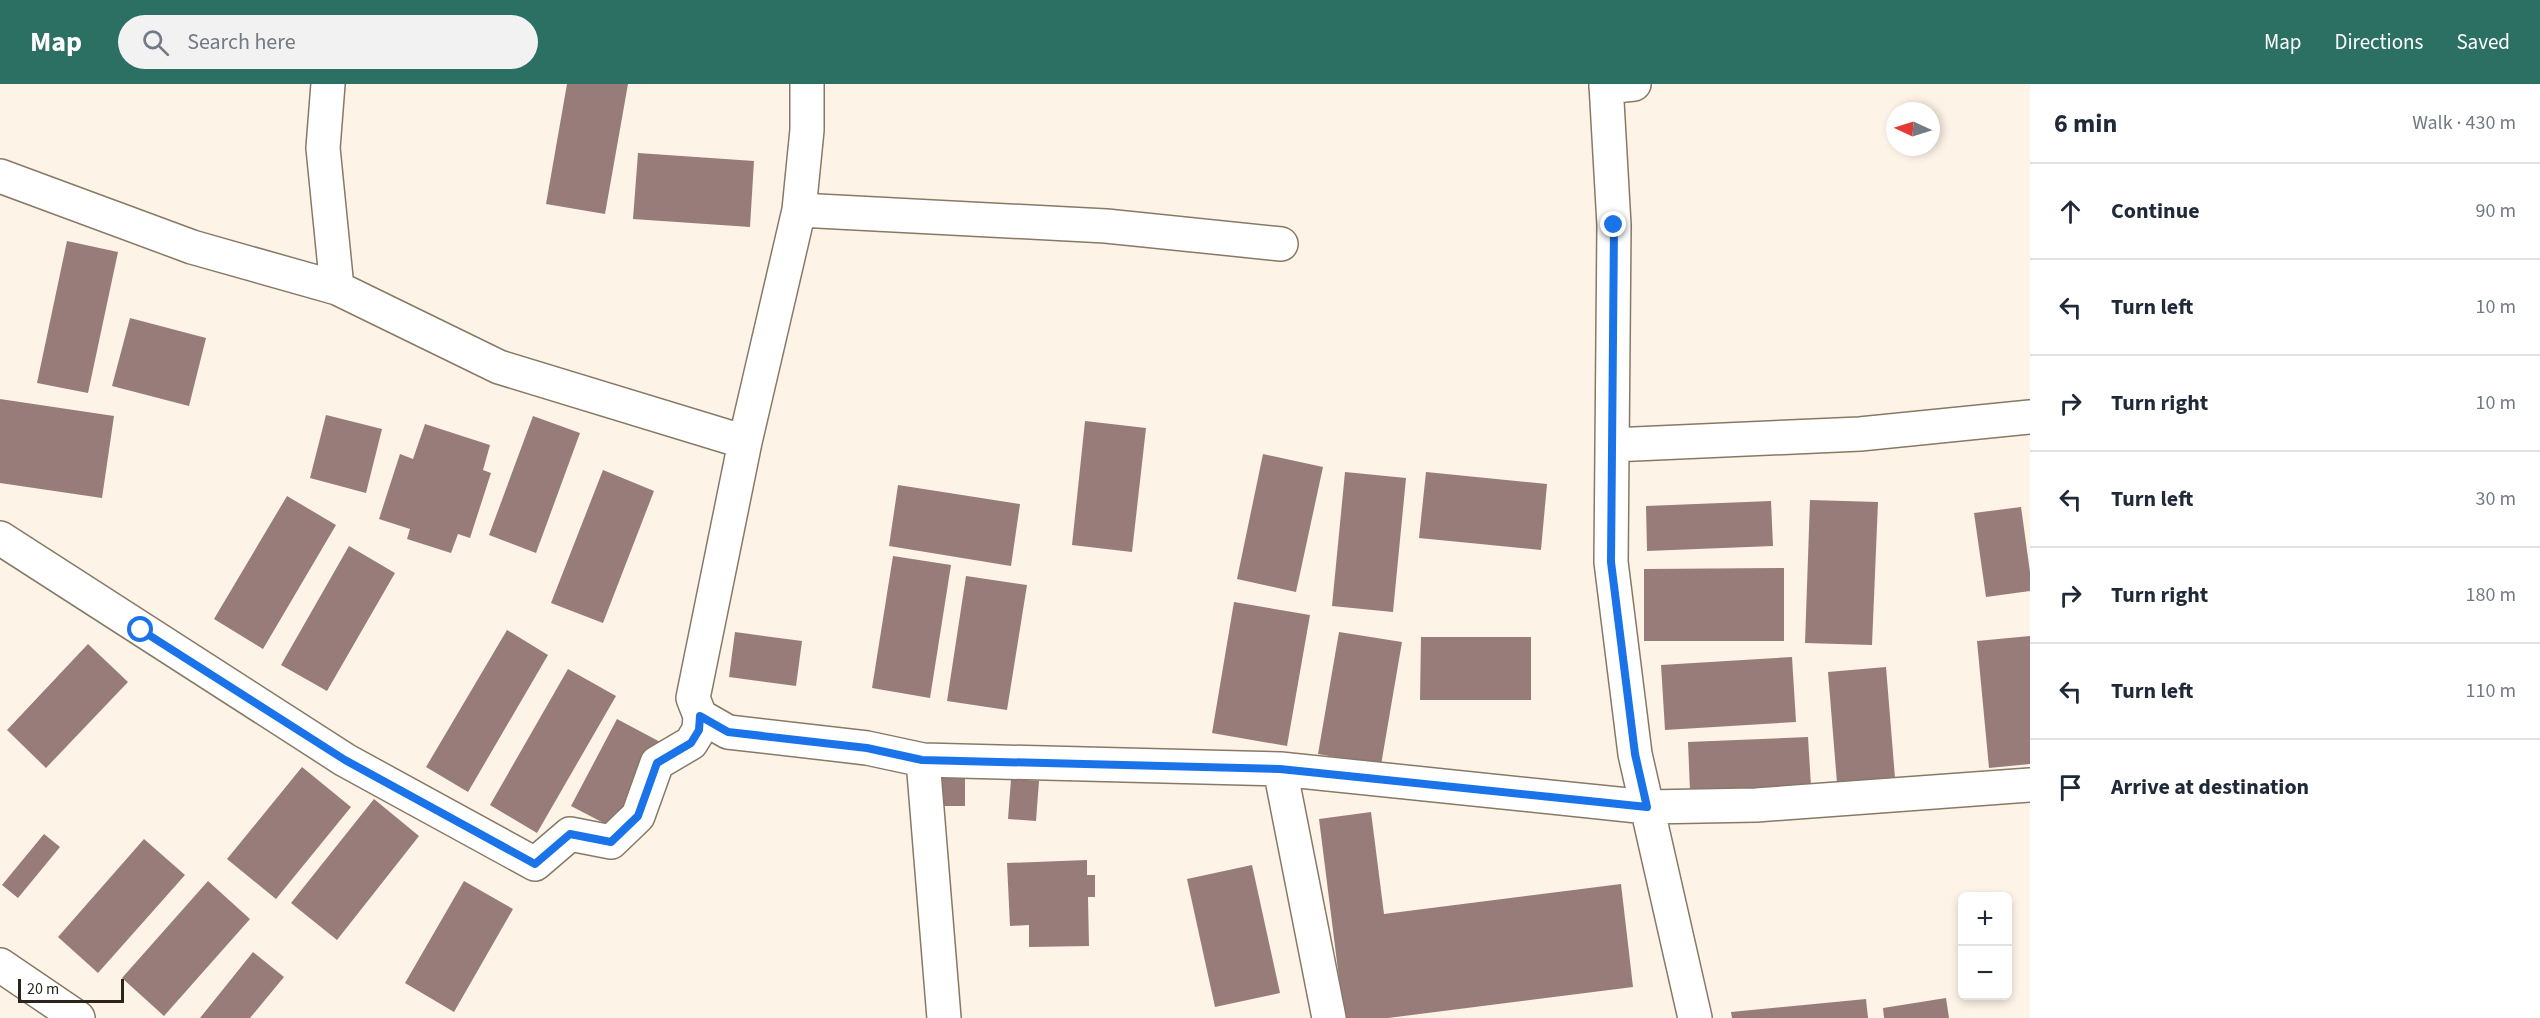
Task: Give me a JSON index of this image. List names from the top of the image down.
{
  "scale_bar": "20 m",
  "north": "left",
  "page": {
    "header": "Map",
    "search": "Search here",
    "nav": ["Map", "Directions", "Saved"],
    "heading": ["6 min", "Walk · 430 m"],
    "list": [
      ["Continue", "90 m"],
      ["Turn left", "10 m"],
      ["Turn right", "10 m"],
      ["Turn left", "30 m"],
      ["Turn right", "180 m"],
      ["Turn left", "110 m"],
      "Arrive at destination"
    ],
    "map_buttons": ["+", "−"],
    "scale": "20 m"
  }
}
